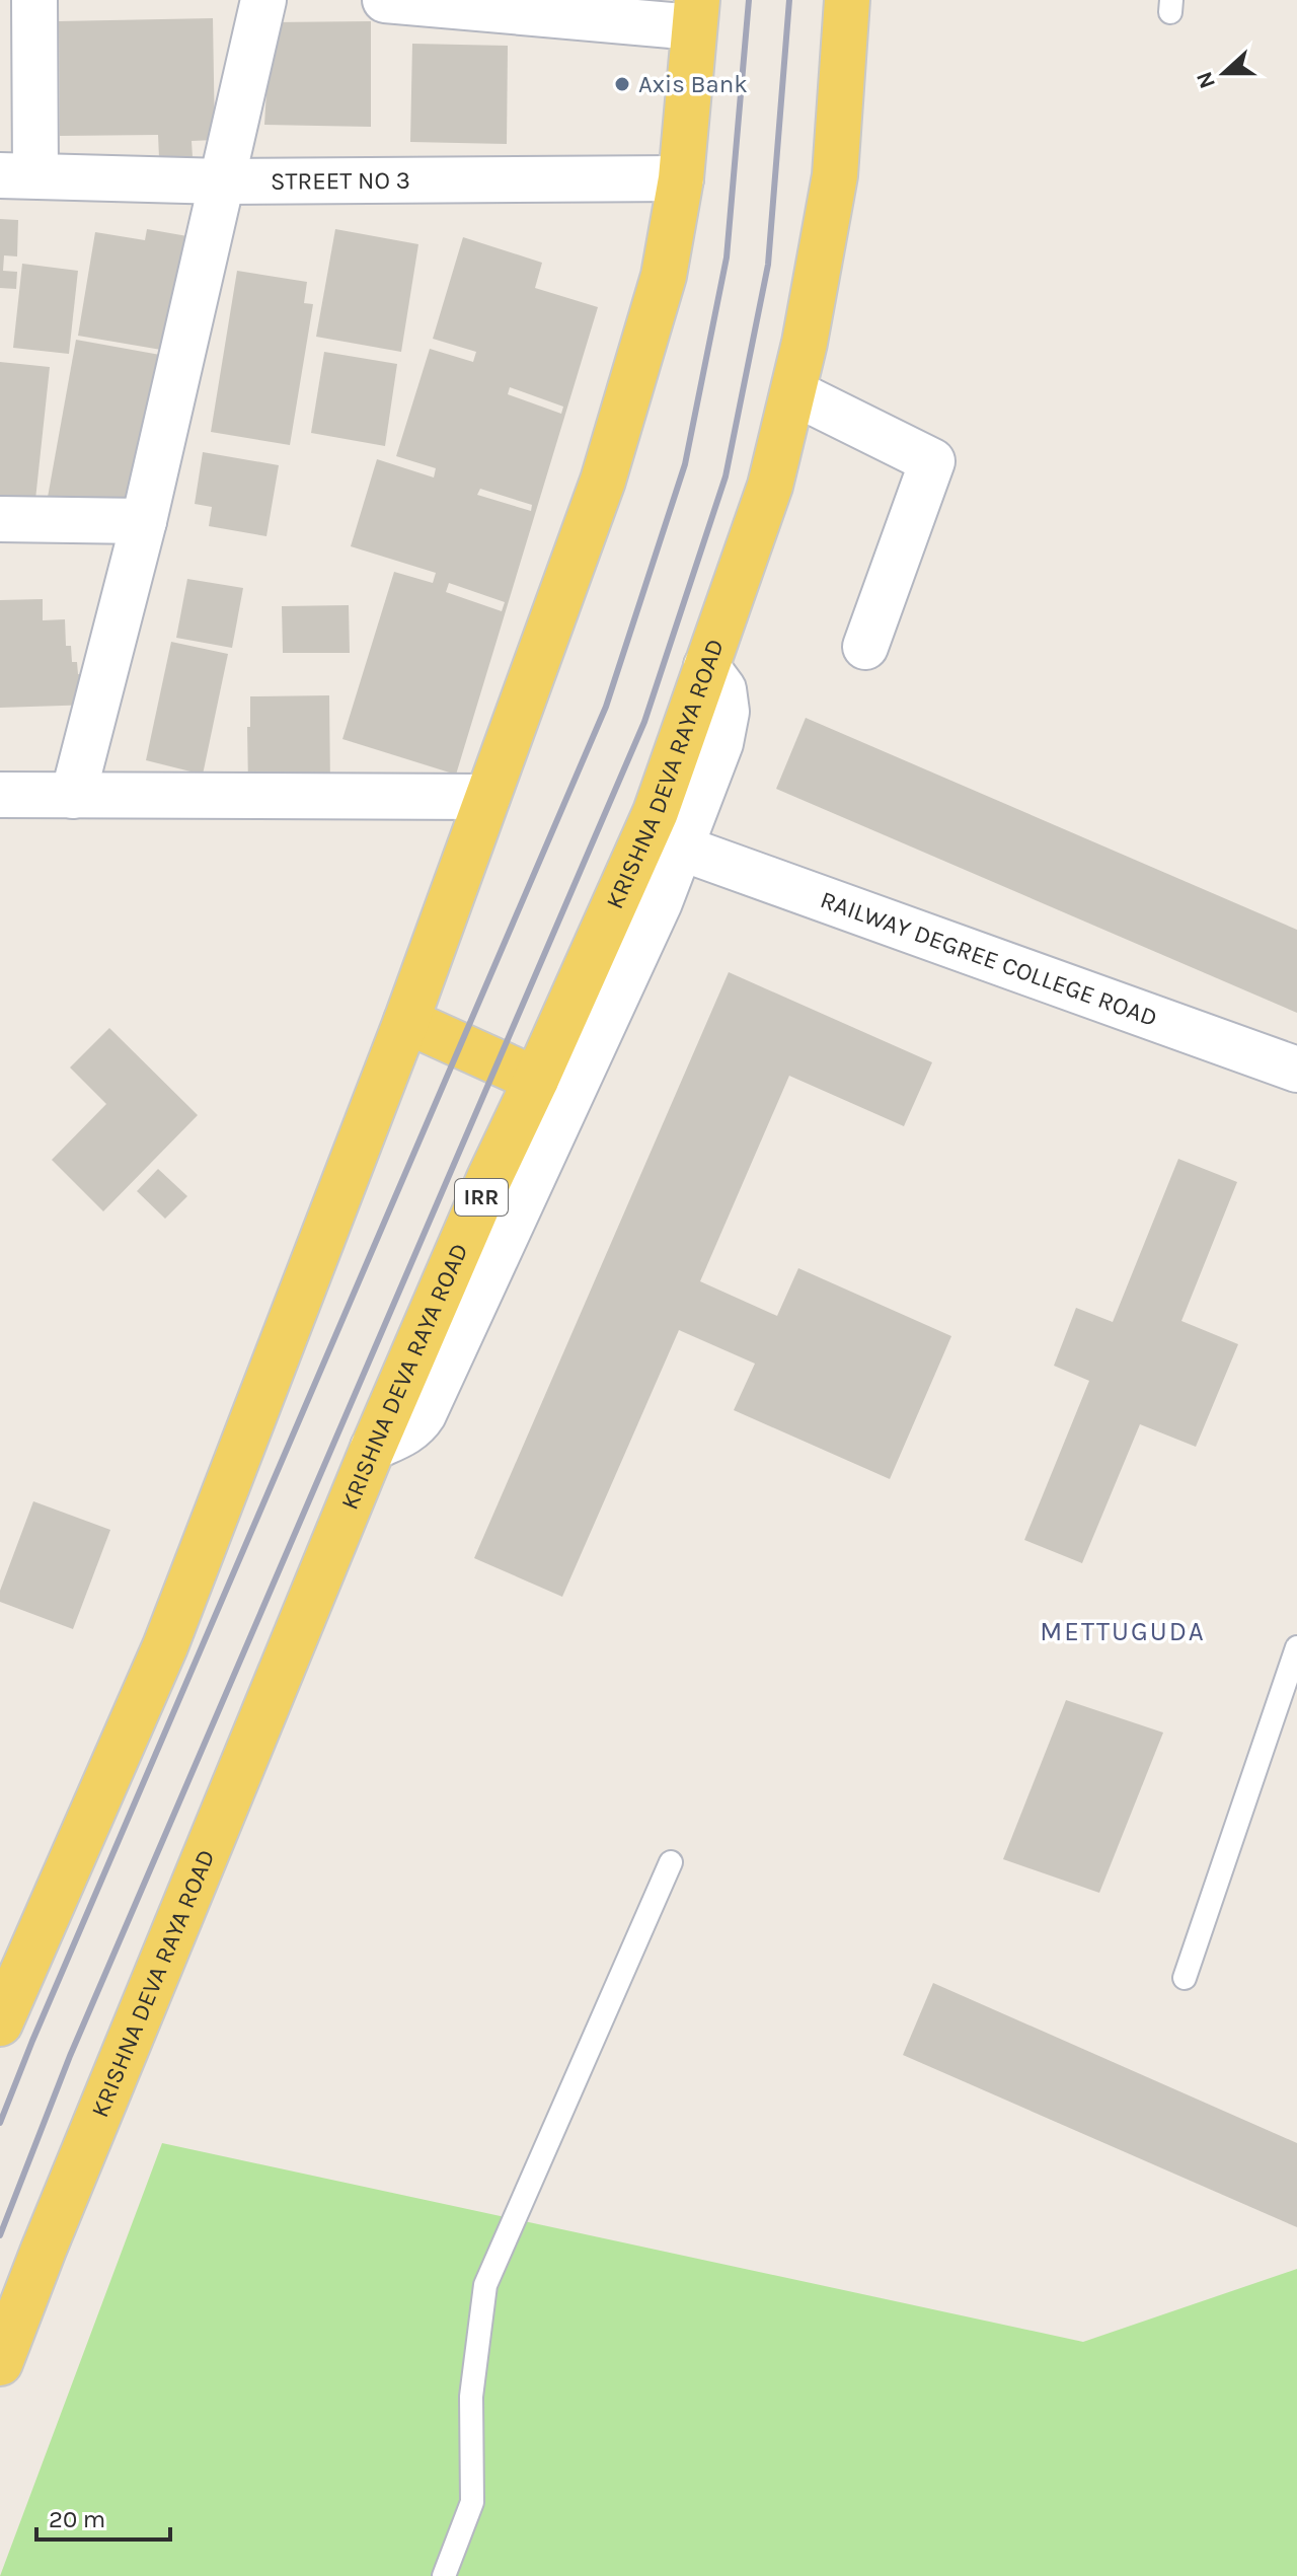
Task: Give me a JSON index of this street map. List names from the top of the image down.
{
  "streets": {
    "main road": ["KRISHNA DEVA RAYA ROAD", "IRR"],
    "street": ["STREET NO 3", "RAILWAY DEGREE COLLEGE ROAD"]
  },
  "districts": ["METTUGUDA"],
  "places": ["Axis Bank"],
  "scale_bar": "20 m",
  "north": "left"
}
